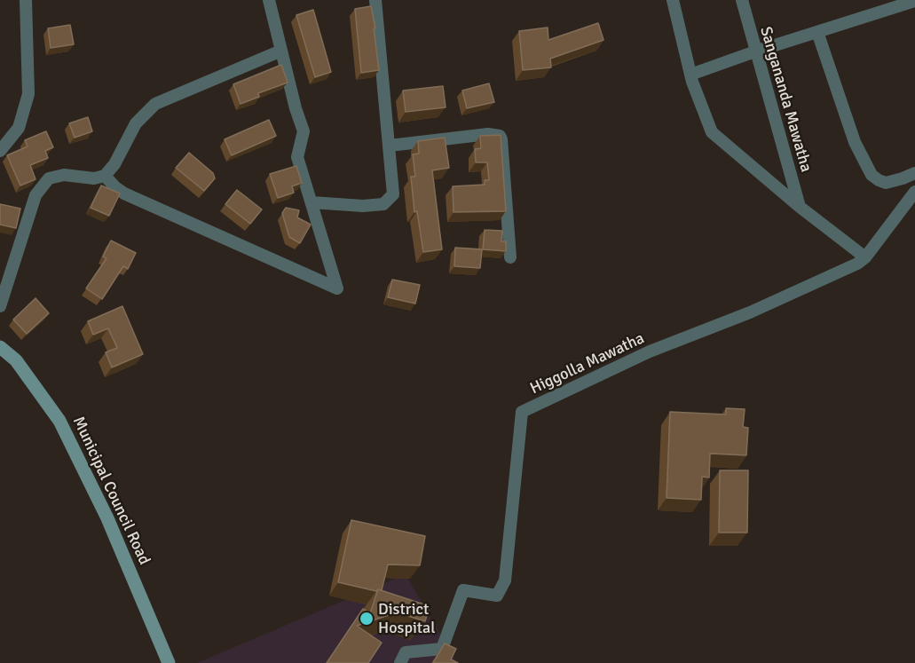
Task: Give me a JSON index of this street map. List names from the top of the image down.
{
  "streets": {
    "street": ["Sangananda Mawatha", "Higgolla Mawatha", "Municipal Council Road"]
  },
  "places": ["District Hospital"]
}
